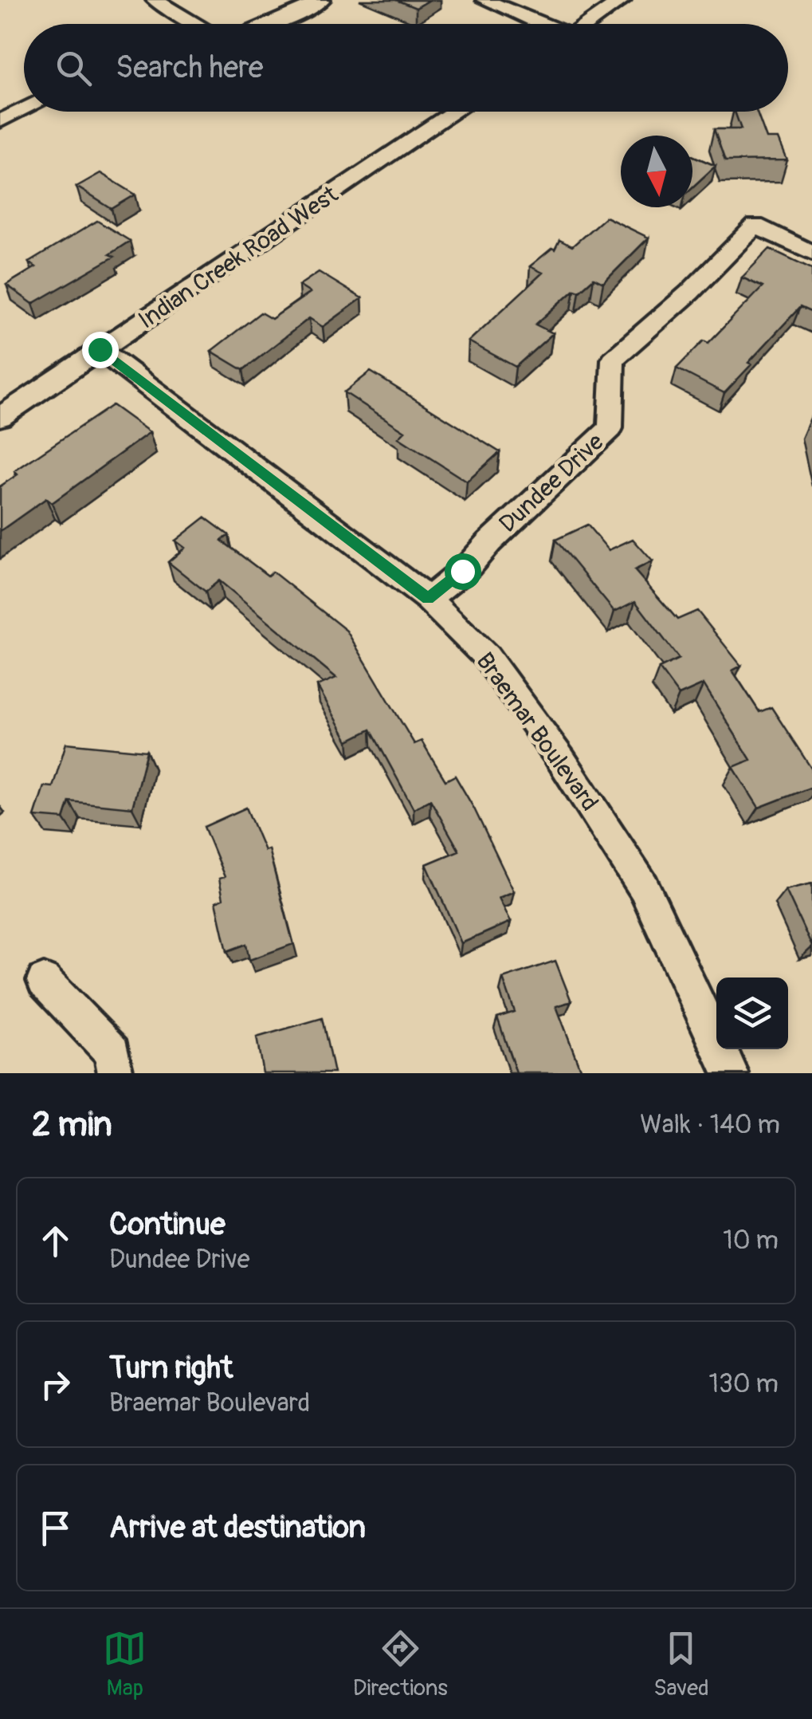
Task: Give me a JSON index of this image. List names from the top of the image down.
{
  "streets": {
    "street": ["Indian Creek Road West", "Dundee Drive", "Braemar Boulevard"]
  },
  "crossings": [
    ["Indian Creek Road West", "Braemar Boulevard"],
    ["Dundee Drive", "Braemar Boulevard"]
  ],
  "north": "bottom",
  "page": {
    "search": "Search here",
    "heading": ["2 min", "Walk · 140 m"],
    "list": [
      ["Continue", "Dundee Drive", "10 m"],
      ["Turn right", "Braemar Boulevard", "130 m"],
      "Arrive at destination"
    ],
    "nav": ["Map", "Directions", "Saved"]
  }
}
